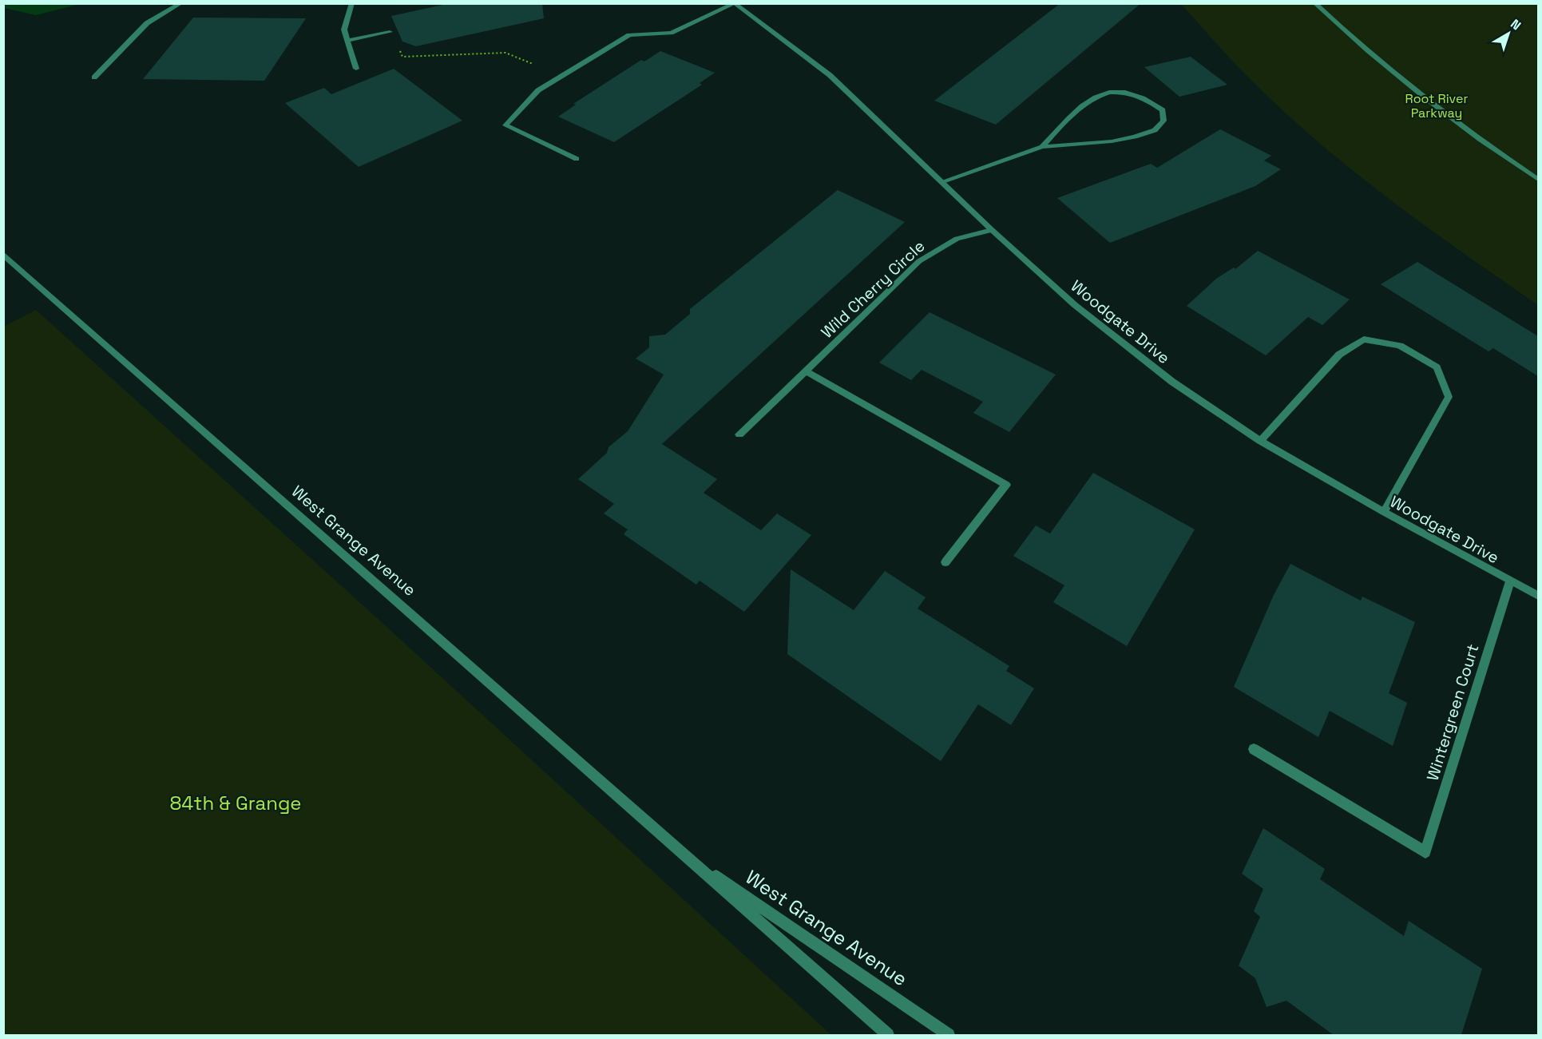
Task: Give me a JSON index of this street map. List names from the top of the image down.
{
  "streets": {
    "street": [
      "Wild Cherry Circle",
      "Woodgate Drive",
      "West Grange Avenue",
      "Wintergreen Court"
    ]
  },
  "crossings": [
    ["Wild Cherry Circle", "Woodgate Drive"],
    ["Woodgate Drive", "Wintergreen Court"]
  ],
  "parks": ["Root River Parkway", "84th & Grange"],
  "north": "top right"
}
